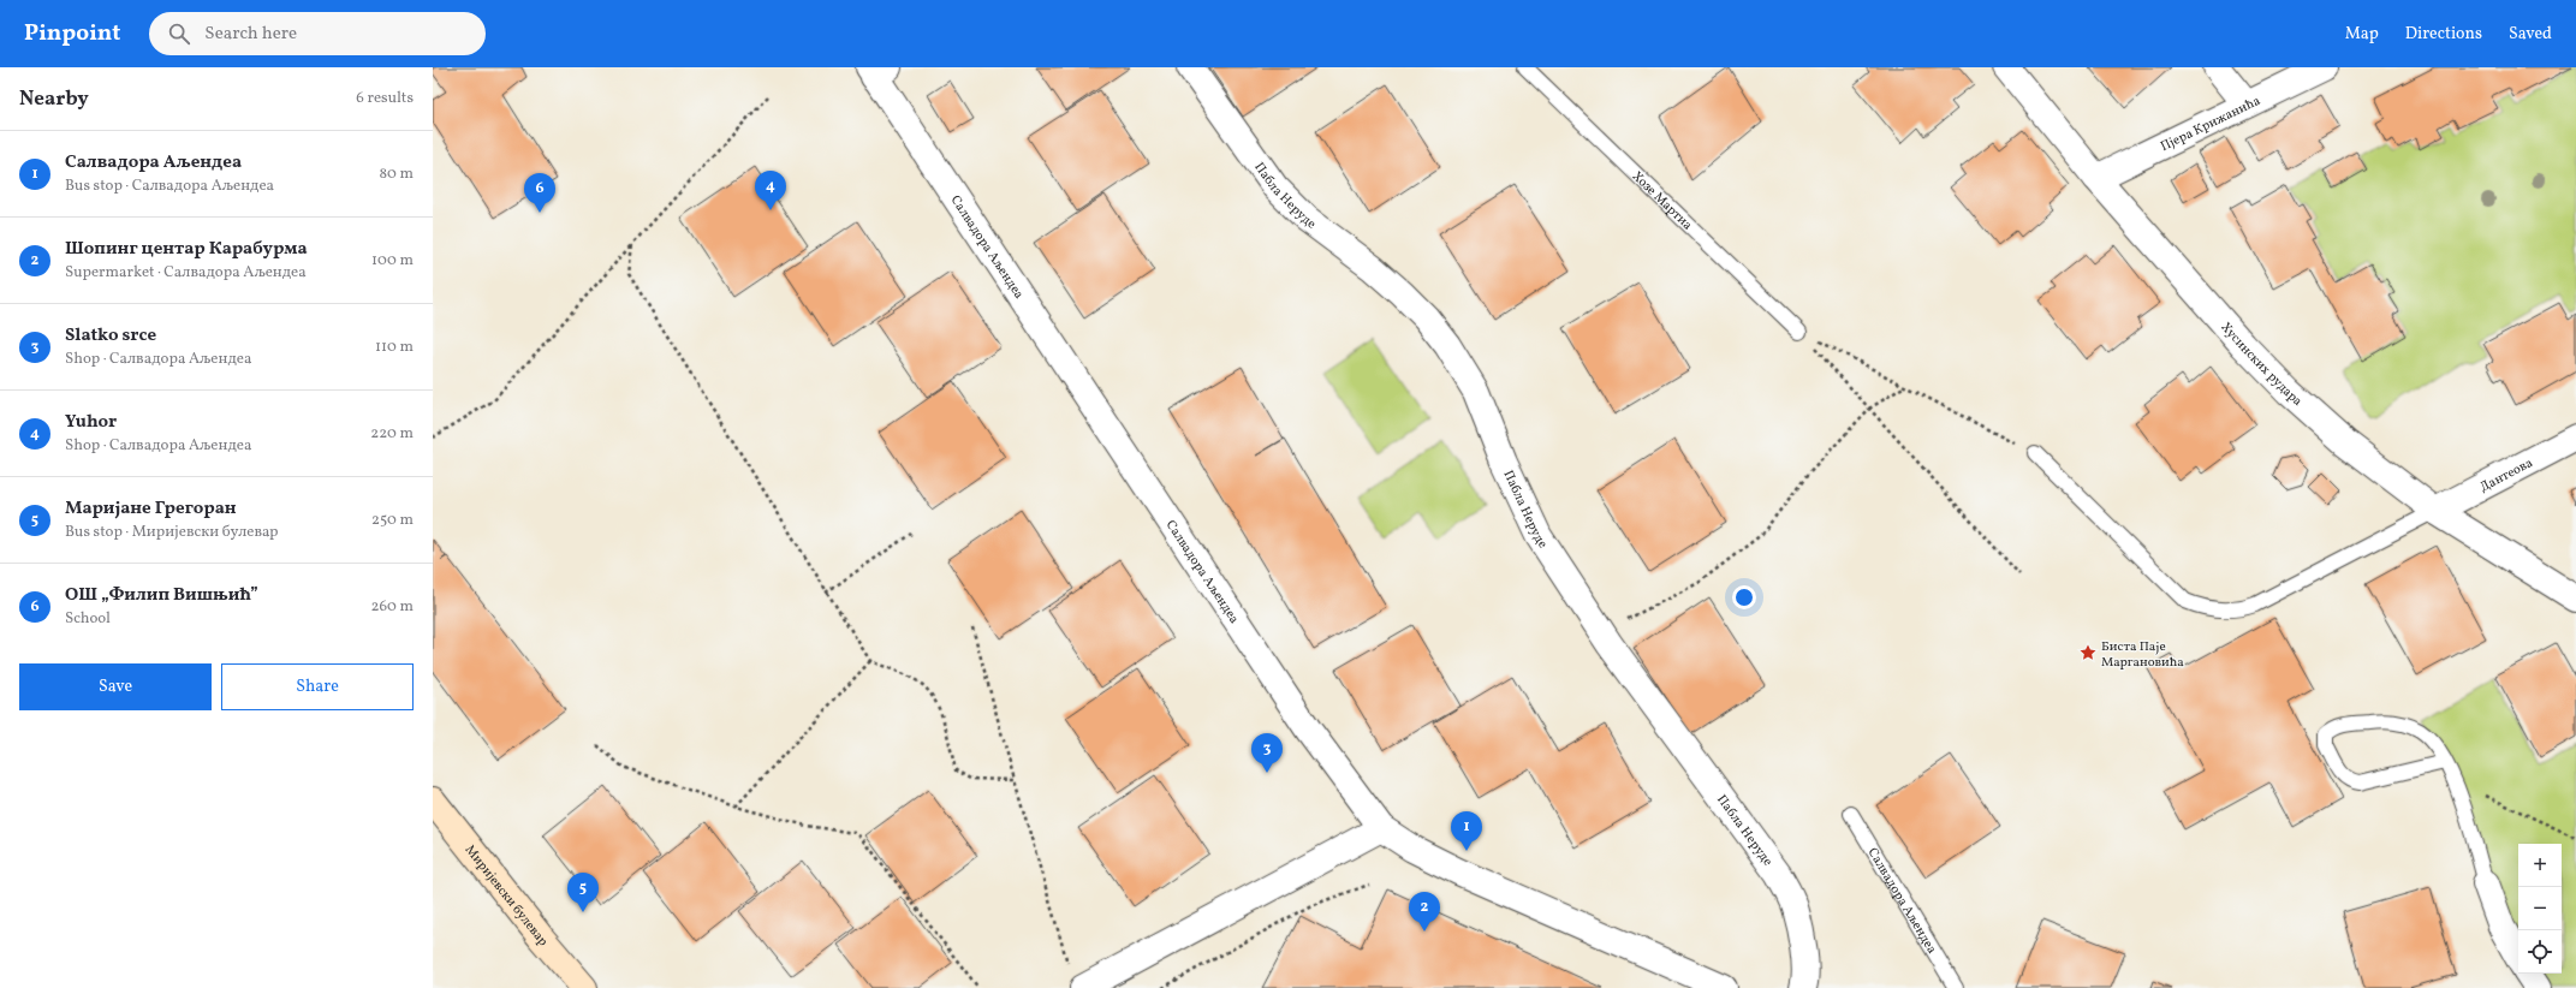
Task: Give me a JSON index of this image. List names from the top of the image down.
{
  "streets": {
    "main road": ["Миријевски булевар"],
    "street": [
      "Пјера Крижанића",
      "Пабла Неруде",
      "Салвадора Аљендеа",
      "Хусинских рудара",
      "Дантеова"
    ],
    "lane": ["Хозе Мартиа"]
  },
  "crossings": [
    ["Пјера Крижанића", "Хусинских рудара"],
    ["Хусинских рудара", "Дантеова"]
  ],
  "places": {
    "place": ["Биста Паје Маргановића"]
  },
  "page": {
    "header": "Pinpoint",
    "search": "Search here",
    "nav": ["Map", "Directions", "Saved"],
    "heading": ["Nearby", "6 results"],
    "list": [
      {
        "mark": "1",
        "name": "Салвадора Аљендеа",
        "note": "Bus stop · Салвадора Аљендеа",
        "value": "80 m"
      },
      {
        "mark": "2",
        "name": "Шопинг центар Карабурма",
        "note": "Supermarket · Салвадора Аљендеа",
        "value": "100 m"
      },
      {
        "mark": "3",
        "name": "Slatko srce",
        "note": "Shop · Салвадора Аљендеа",
        "value": "110 m"
      },
      {
        "mark": "4",
        "name": "Yuhor",
        "note": "Shop · Салвадора Аљендеа",
        "value": "220 m"
      },
      {
        "mark": "5",
        "name": "Маријане Грегоран",
        "note": "Bus stop · Миријевски булевар",
        "value": "250 m"
      },
      {
        "mark": "6",
        "name": "ОШ „Филип Вишњић”",
        "note": "School",
        "value": "260 m"
      }
    ],
    "pins": [
      "4",
      "6",
      "3",
      "1",
      "5",
      "2"
    ],
    "buttons": ["Save", "Share"],
    "map_buttons": ["+", "−"]
  }
}
